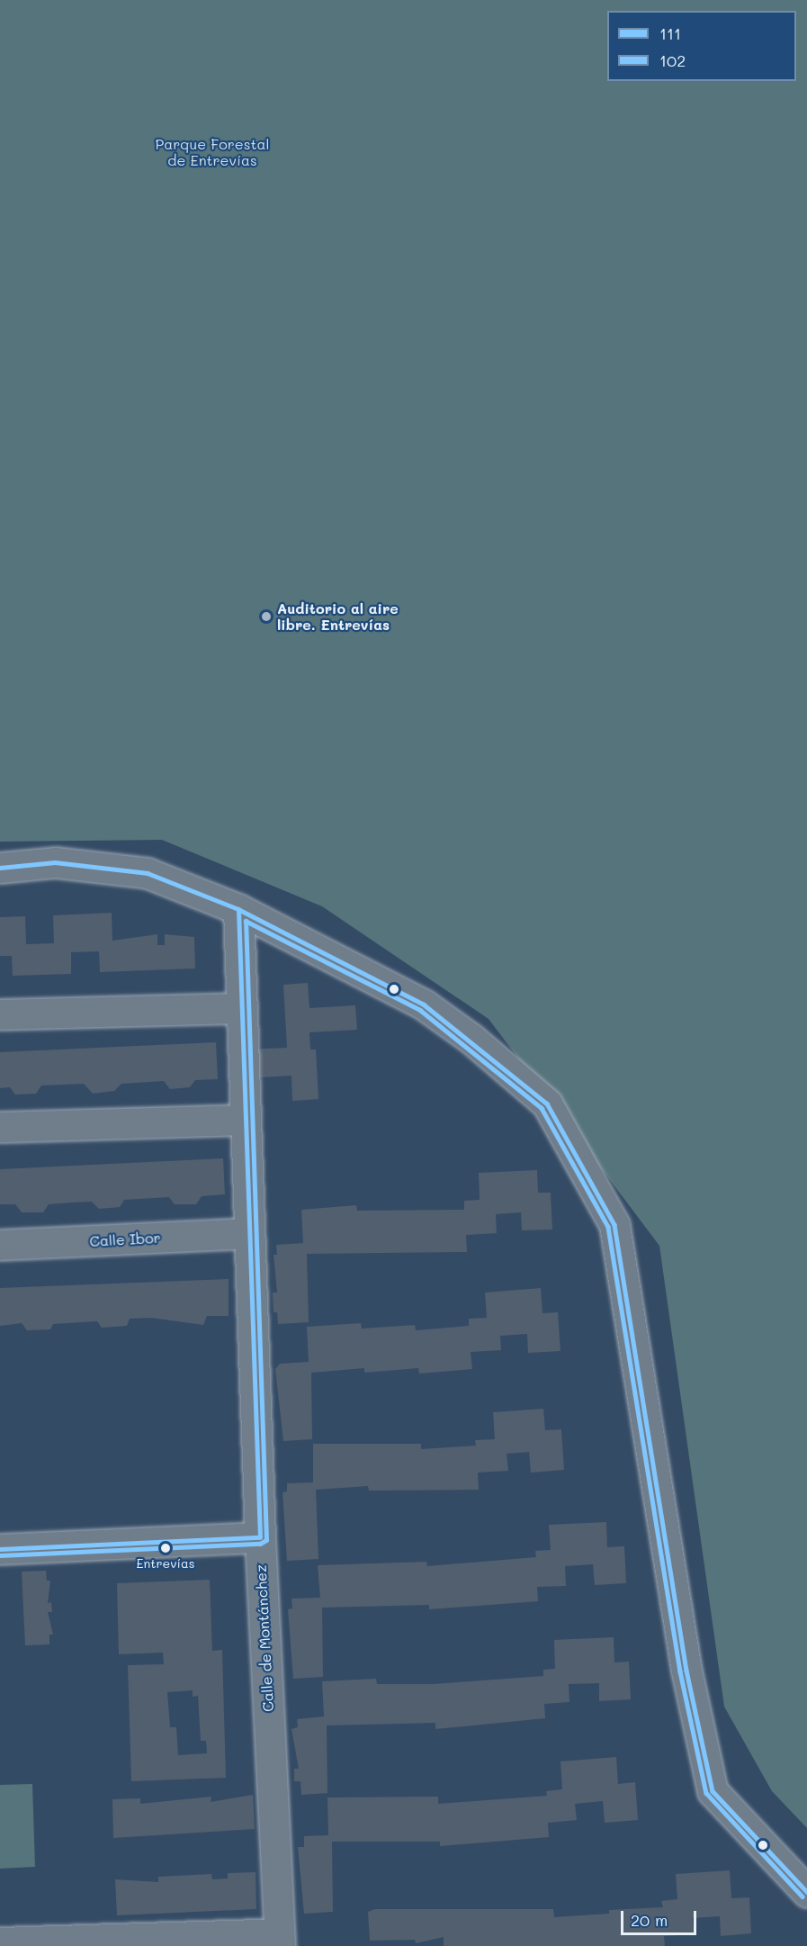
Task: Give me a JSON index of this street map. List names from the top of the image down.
{
  "streets": {
    "street": ["Calle Ibor", "Calle de Montánchez"]
  },
  "crossings": [
    ["Calle Ibor", "Calle de Montánchez"]
  ],
  "parks": ["Parque Forestal de Entrevías"],
  "places": ["Auditorio al aire libre. Entrevías", "Entrevías"],
  "lines": ["transit line 111", "transit line 102"],
  "legend": ["111", "102"],
  "scale_bar": "20 m"
}
